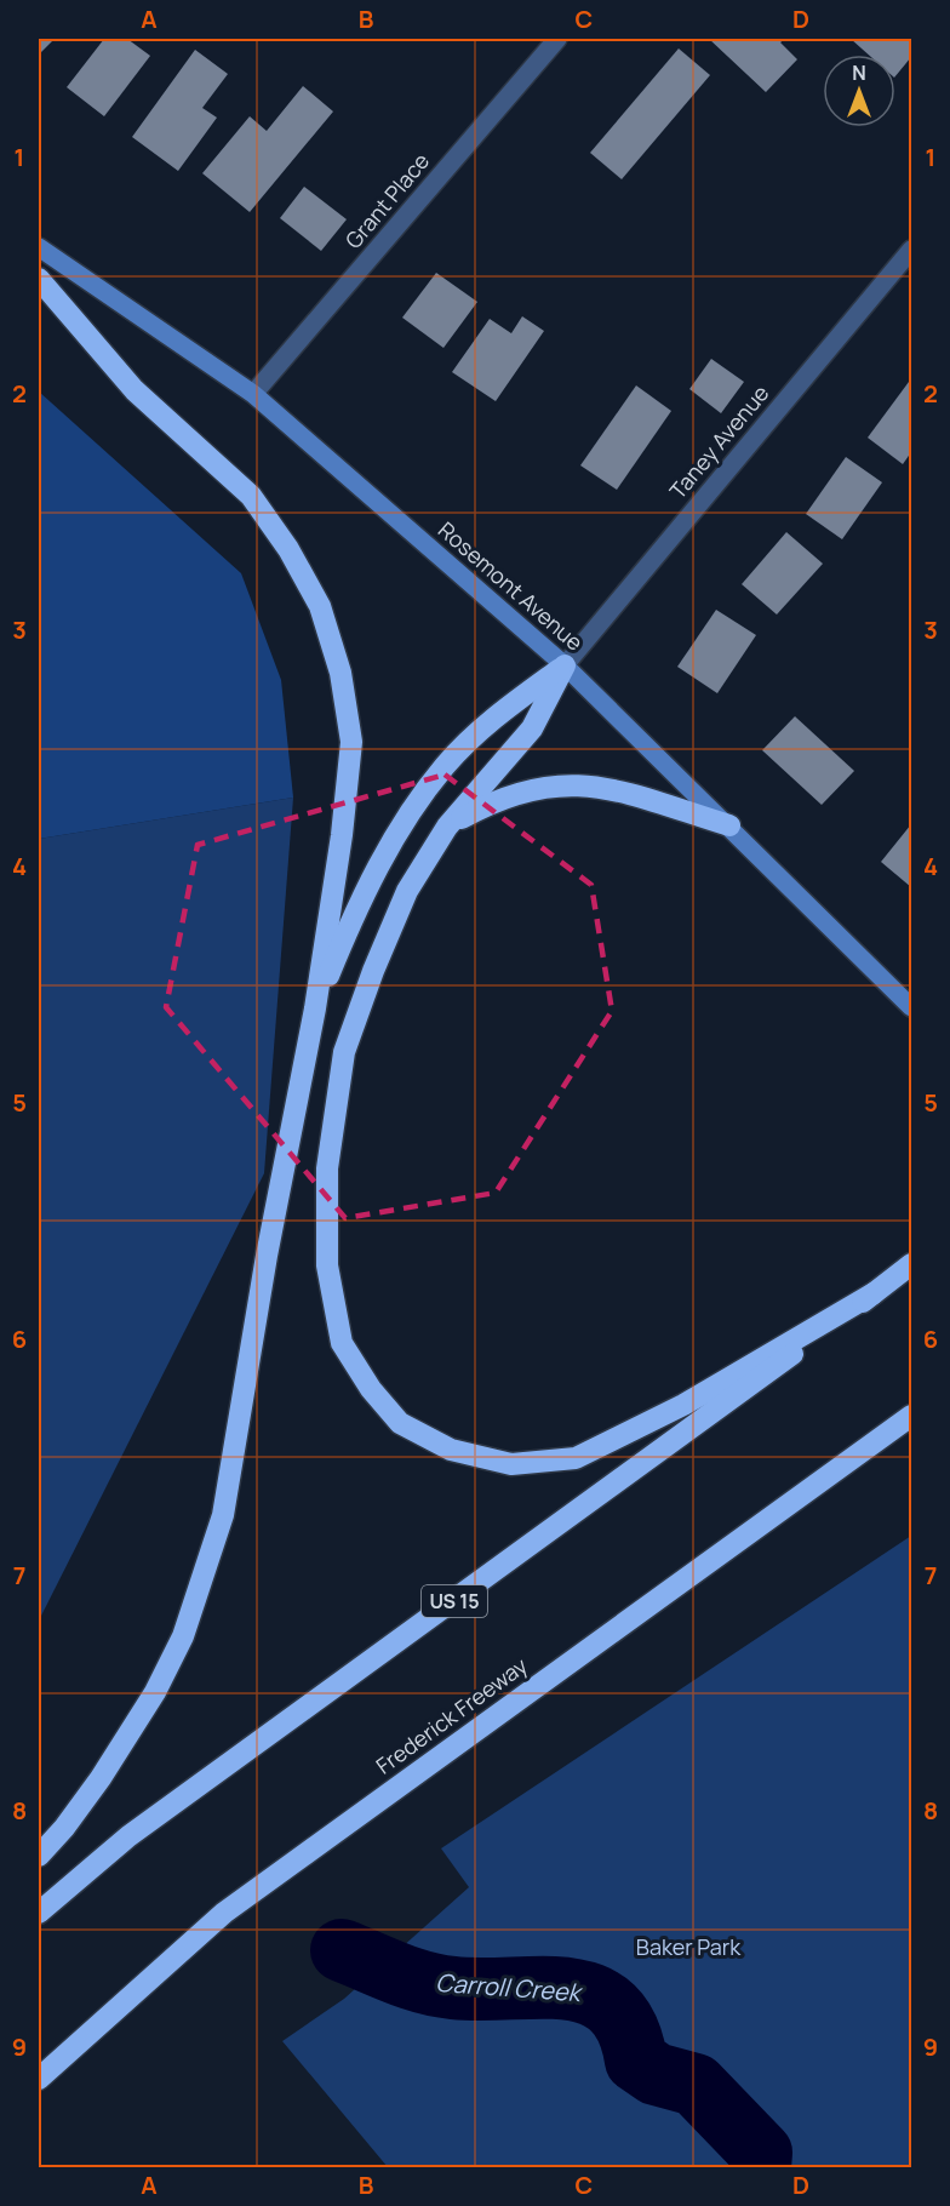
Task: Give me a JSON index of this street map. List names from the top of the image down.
{
  "streets": {
    "highway": ["US 15", "Frederick Freeway"],
    "main road": ["Rosemont Avenue"],
    "street": ["Grant Place", "Taney Avenue"]
  },
  "crossings": [
    ["Grant Place", "Rosemont Avenue"],
    ["Taney Avenue", "Rosemont Avenue"]
  ],
  "water": ["Carroll Creek"],
  "parks": ["Baker Park"],
  "north": "top",
  "grid": {
    "columns": [
      "A",
      "B",
      "C",
      "D"
    ],
    "rows": [
      "1",
      "2",
      "3",
      "4",
      "5",
      "6",
      "7",
      "8",
      "9"
    ]
  }
}
